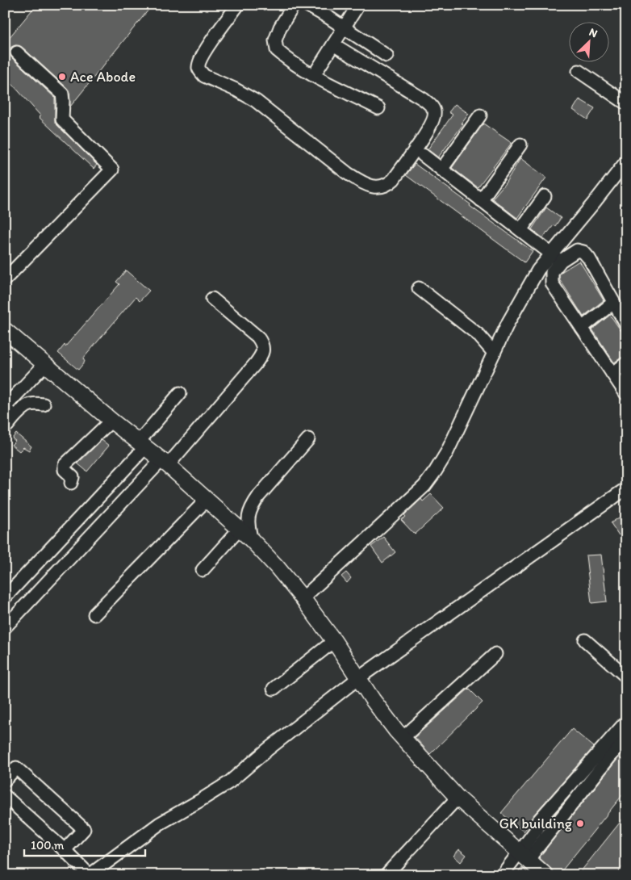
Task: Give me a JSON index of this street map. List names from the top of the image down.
{
  "places": ["Ace Abode", "GK building"],
  "scale_bar": "100 m",
  "north": "top right"
}
